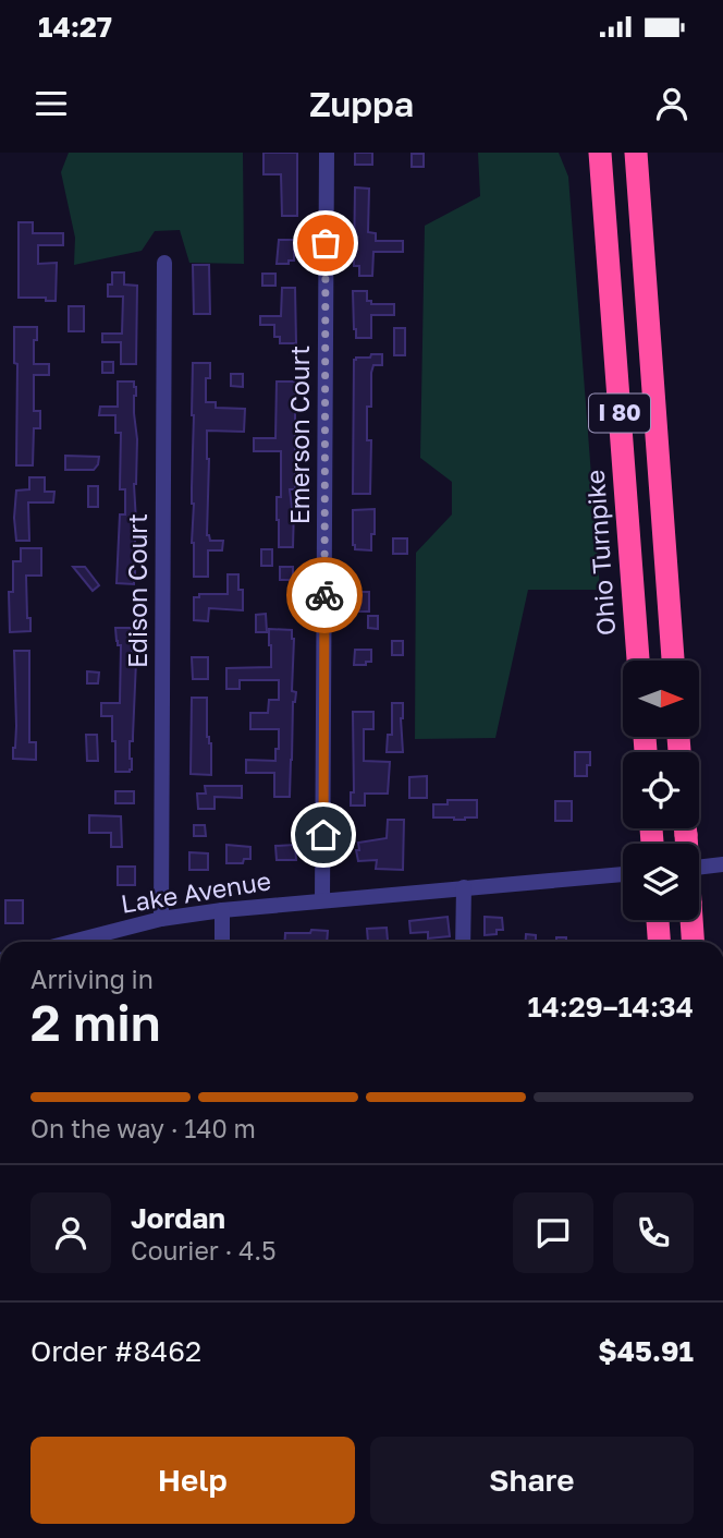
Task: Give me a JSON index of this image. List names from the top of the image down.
{
  "streets": {
    "highway": ["I 80", "Ohio Turnpike"],
    "street": ["Emerson Court", "Edison Court", "Lake Avenue"]
  },
  "crossings": [
    ["Emerson Court", "Lake Avenue"],
    ["Edison Court", "Lake Avenue"]
  ],
  "north": "right",
  "page": {
    "status": "14:27",
    "header": "Zuppa",
    "heading": ["2 min", "Arriving in", "14:29–14:34"],
    "panel": [
      "Jordan",
      "Courier · 4.5",
      "Order #8462",
      "$45.91"
    ],
    "bar": "On the way · 140 m",
    "buttons": ["Help", "Share"]
  }
}
